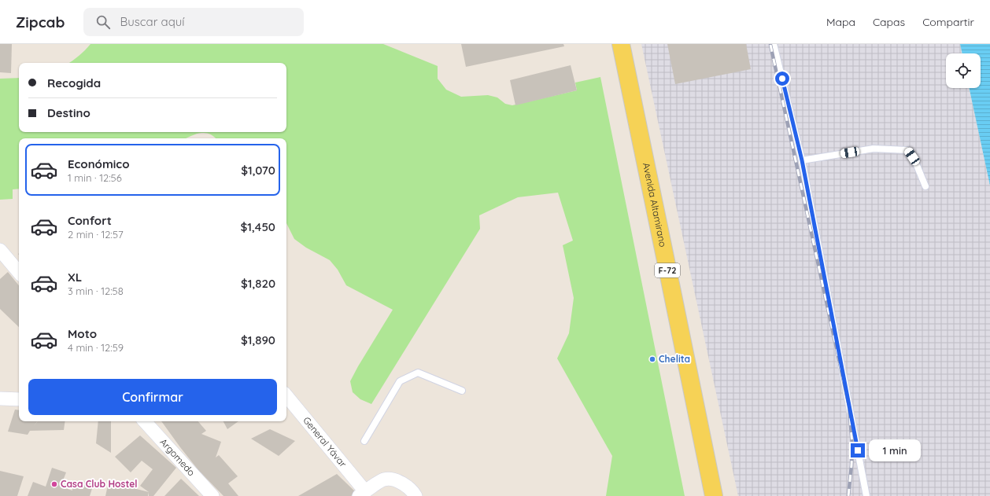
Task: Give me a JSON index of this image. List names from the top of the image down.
{
  "streets": {
    "main road": ["Avenida Altamirano", "F-72"],
    "street": ["General Yávar", "Argomedo"]
  },
  "places": ["Chelita", "Casa Club Hostel"],
  "page": {
    "header": "Zipcab",
    "search": "Buscar aquí",
    "nav": ["Mapa", "Capas", "Compartir"],
    "banner": ["Recogida", "Destino"],
    "list": [
      {
        "name": "Económico",
        "note": "1 min · 12:56",
        "value": "$1,070"
      },
      {
        "name": "Confort",
        "note": "2 min · 12:57",
        "value": "$1,450"
      },
      {
        "name": "XL",
        "note": "3 min · 12:58",
        "value": "$1,820"
      },
      {
        "name": "Moto",
        "note": "4 min · 12:59",
        "value": "$1,890"
      }
    ],
    "buttons": "Confirmar",
    "bubble": "1 min"
  }
}
